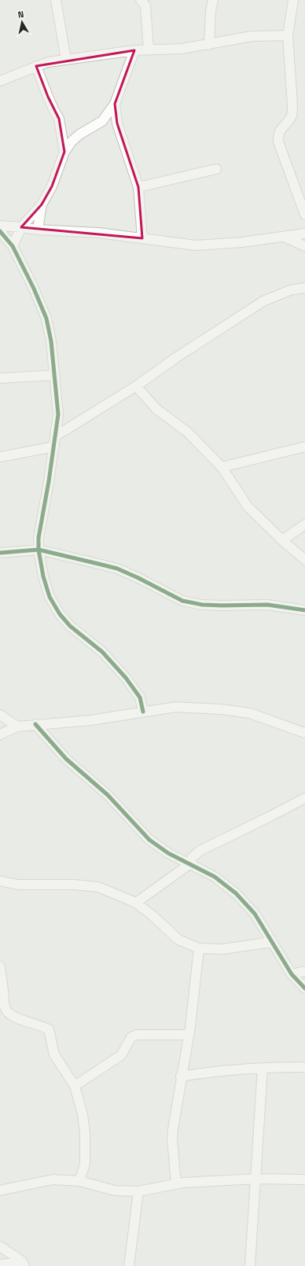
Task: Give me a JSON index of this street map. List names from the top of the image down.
{
  "north": "top"
}
